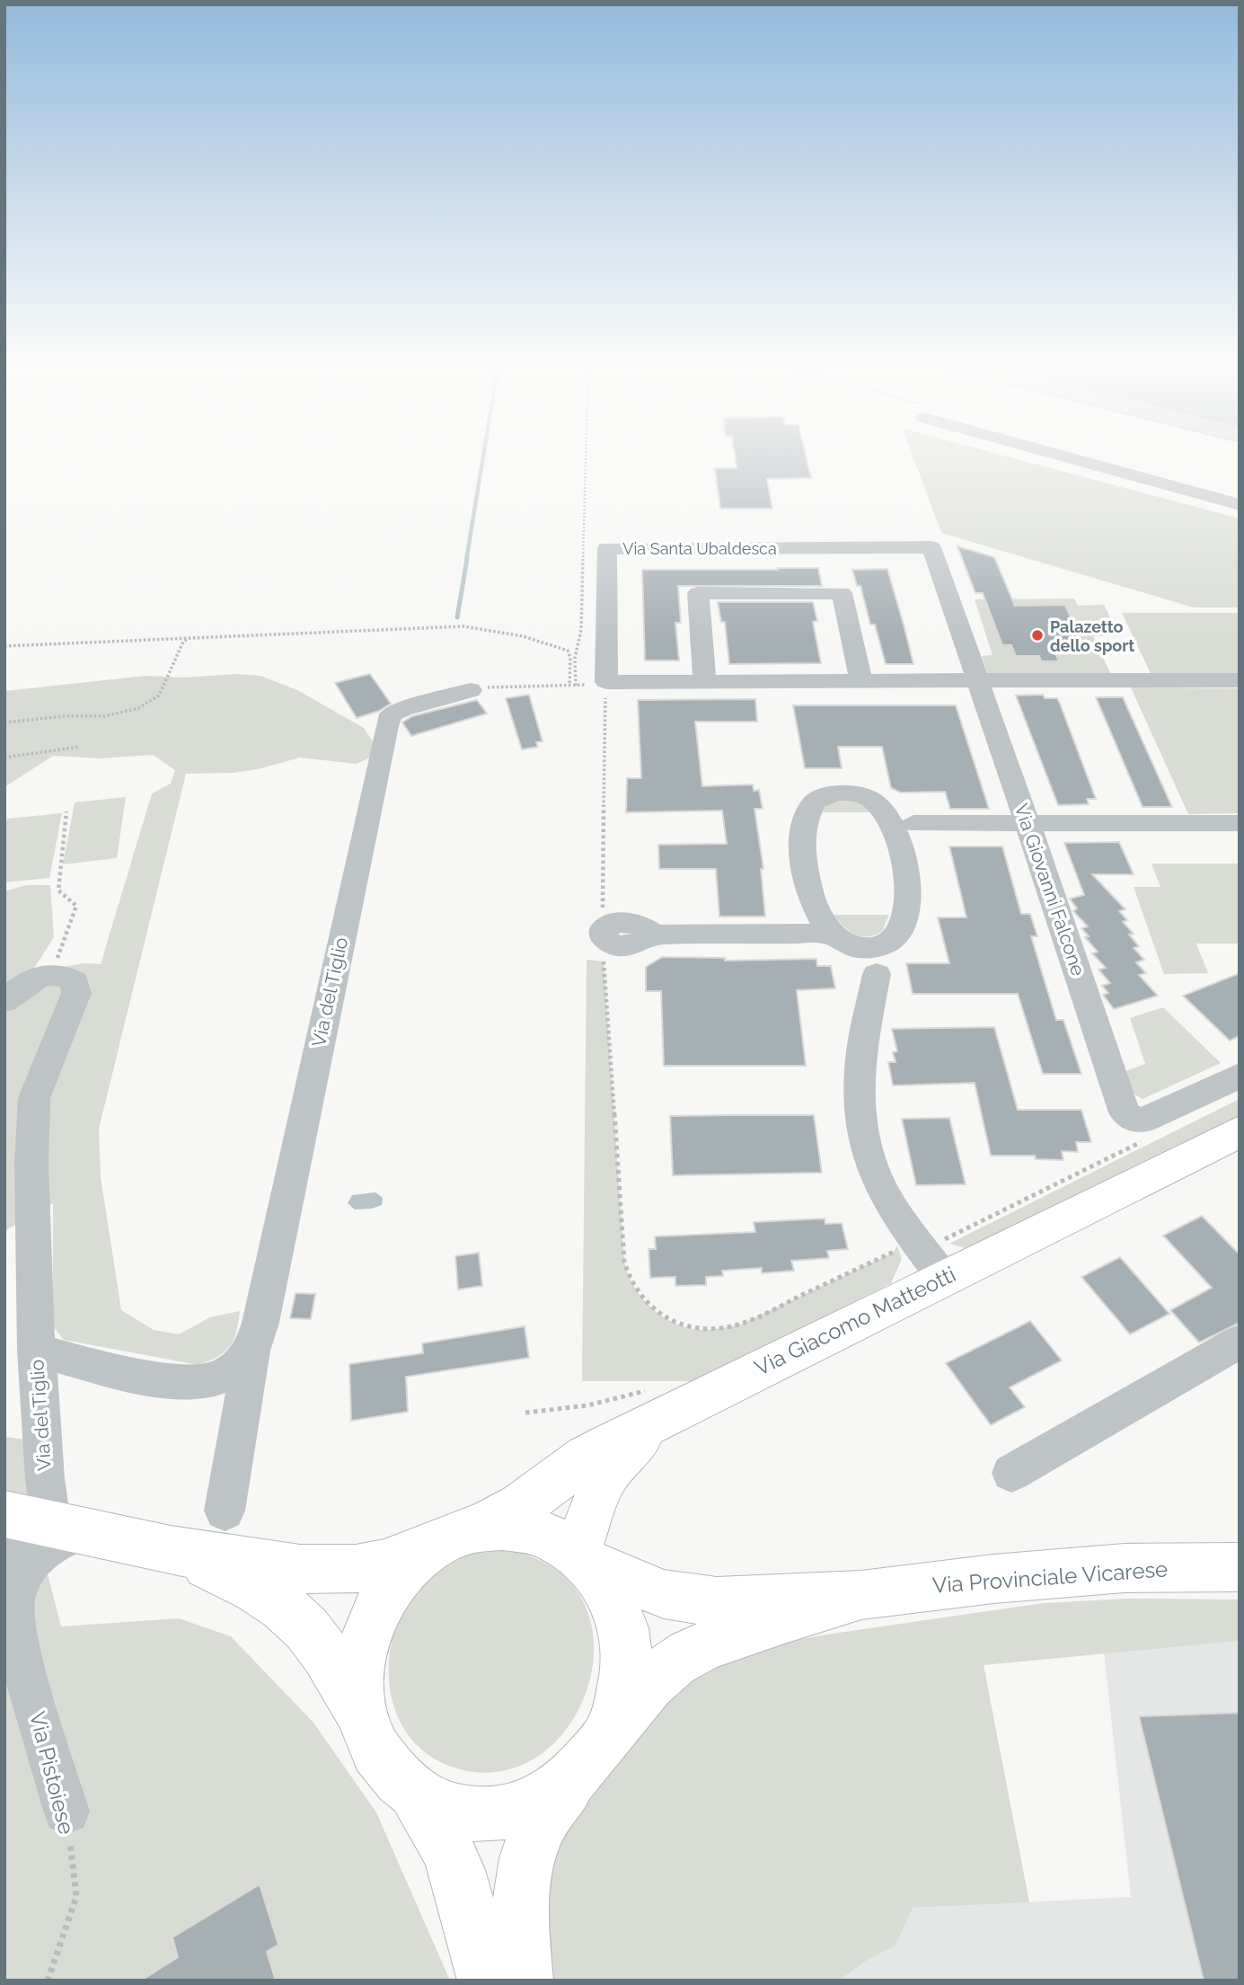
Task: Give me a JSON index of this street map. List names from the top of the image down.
{
  "streets": {
    "main road": ["Via Giacomo Matteotti", "Via Provinciale Vicarese"],
    "street": [
      "Via Santa Ubaldesca",
      "Via Giovanni Falcone",
      "Via del Tiglio",
      "Via Pistoiese"
    ]
  },
  "crossings": [
    ["Via Santa Ubaldesca", "Via Giovanni Falcone"],
    ["Via Giacomo Matteotti", "Via Provinciale Vicarese"]
  ],
  "places": ["Palazetto dello sport"]
}
